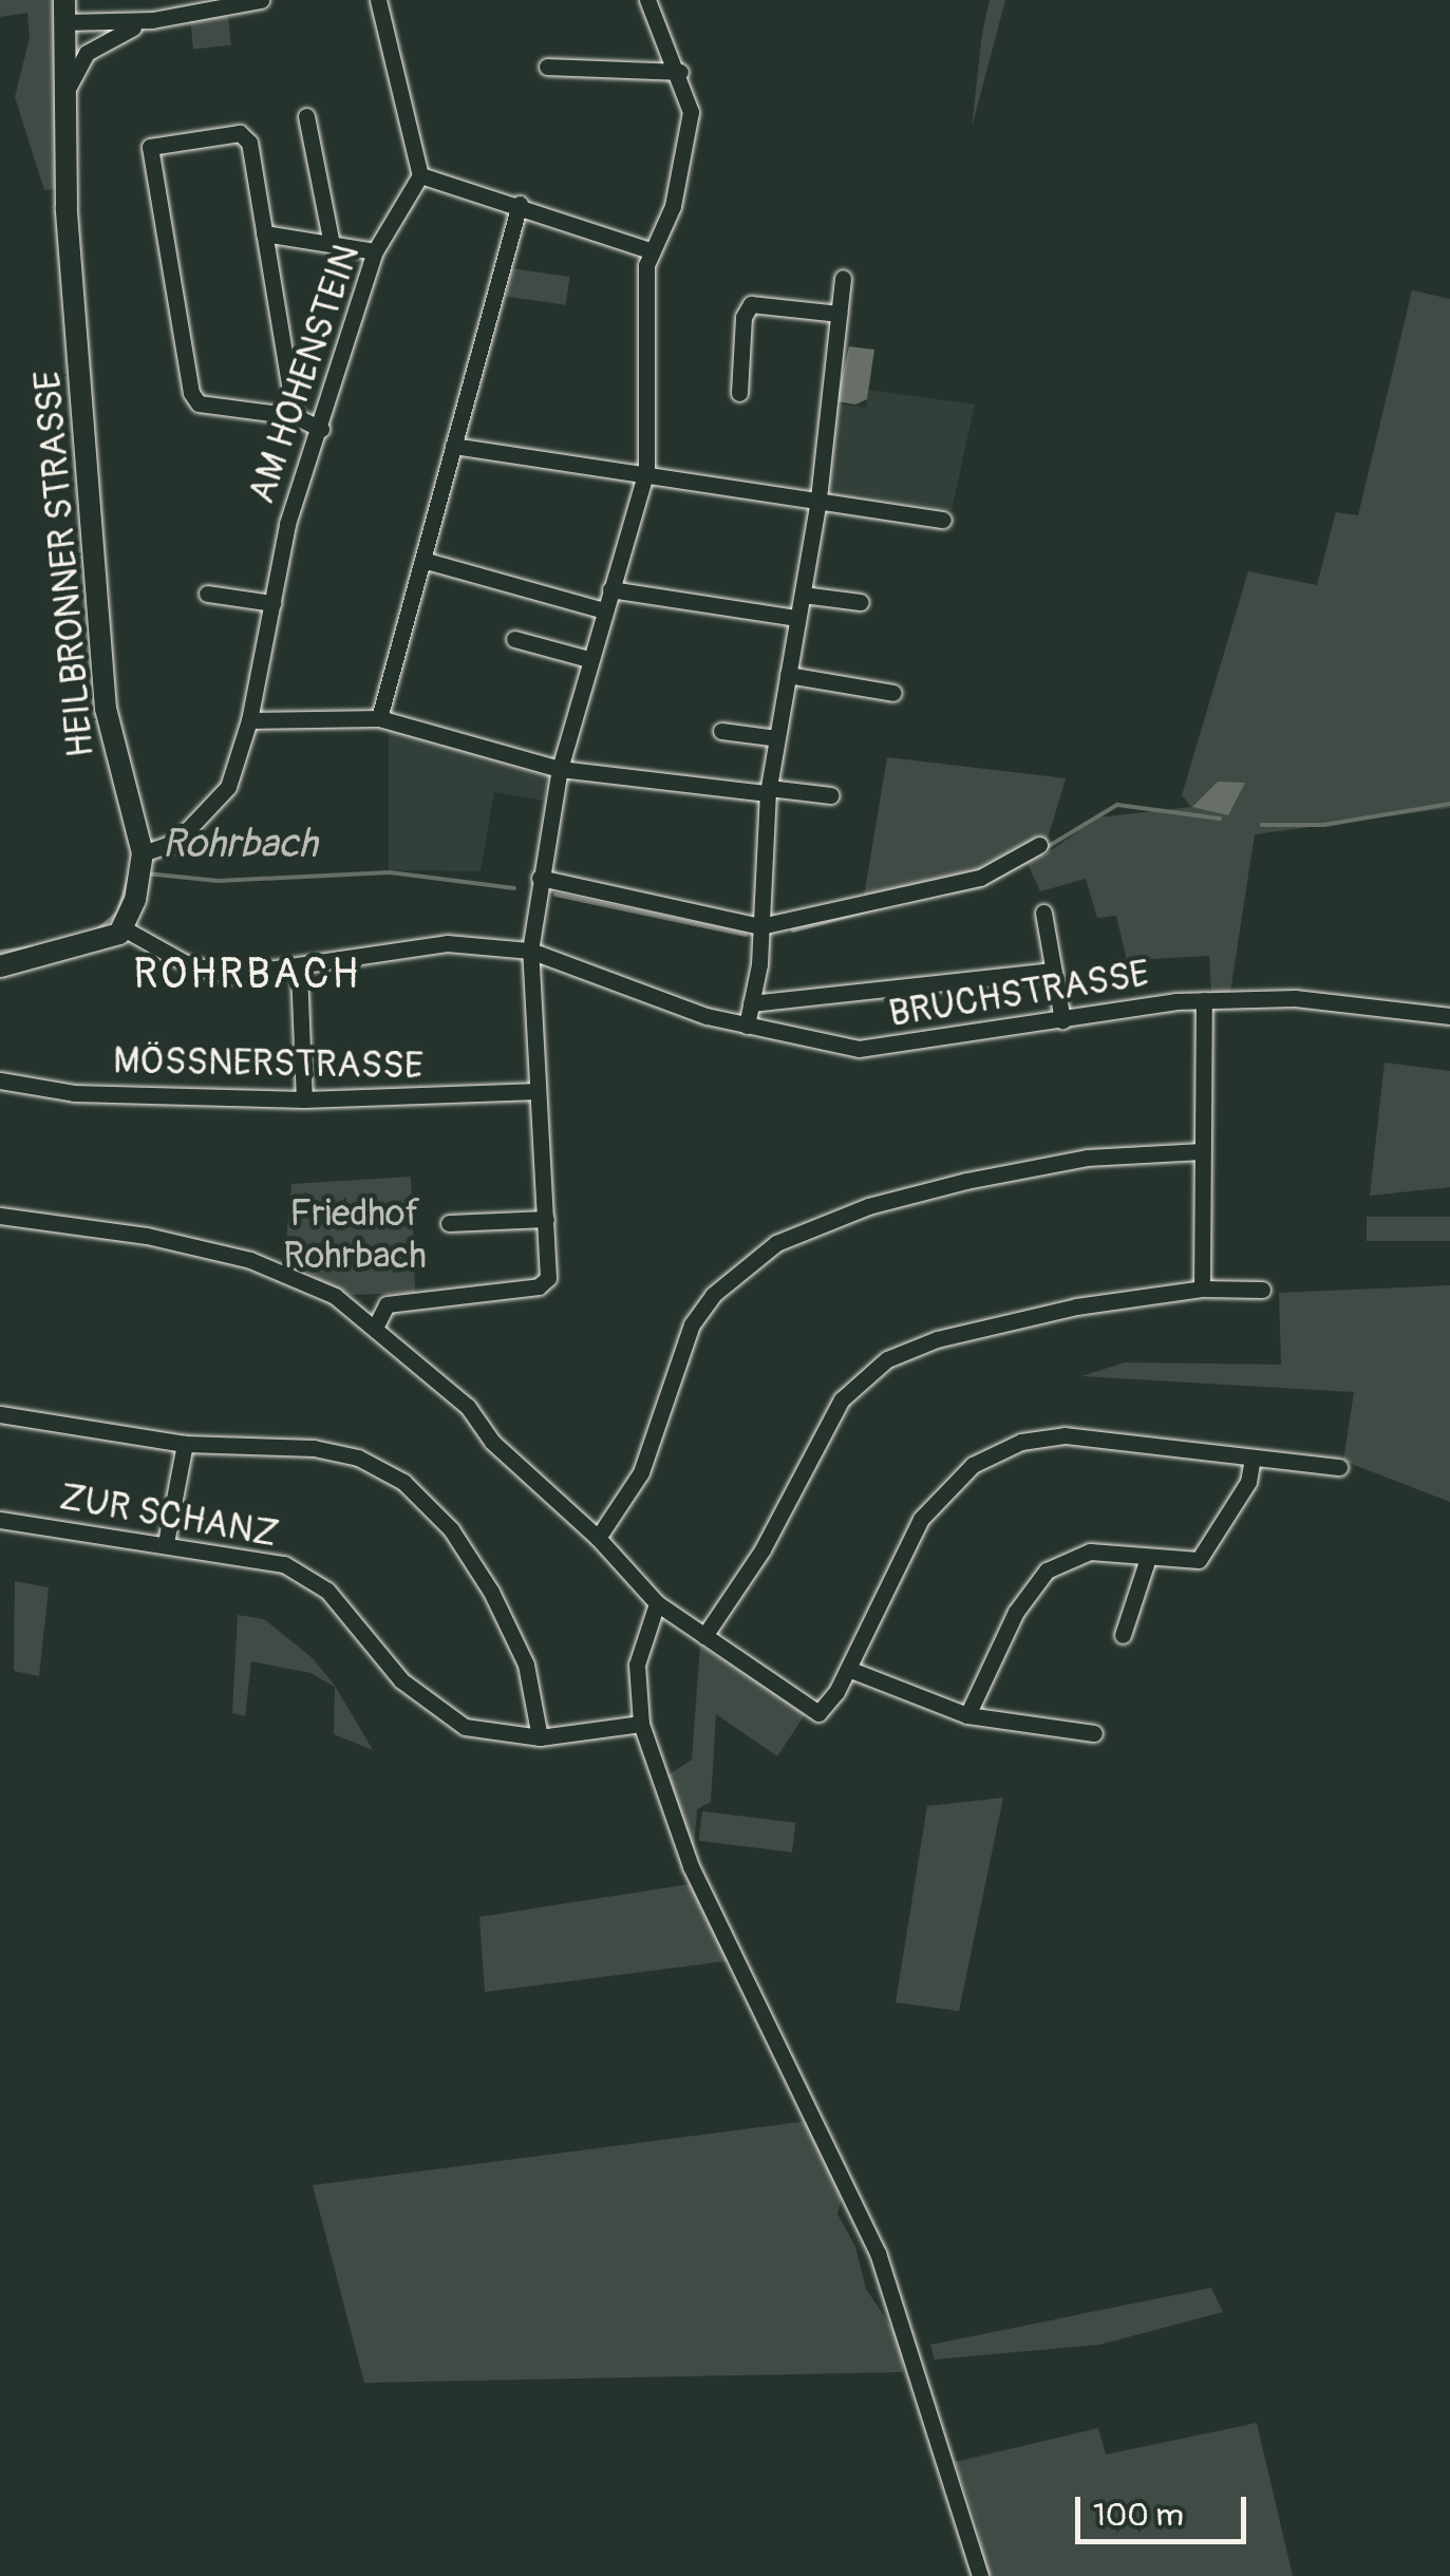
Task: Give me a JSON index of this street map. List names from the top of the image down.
{
  "streets": {
    "main road": ["HEILBRONNER STRASSE"],
    "street": [
      "AM HOHENSTEIN",
      "BRUCHSTRASSE",
      "MÖSSNERSTRASSE",
      "ZUR SCHANZ"
    ]
  },
  "crossings": [
    ["AM HOHENSTEIN", "HEILBRONNER STRASSE"]
  ],
  "districts": ["ROHRBACH"],
  "water": ["Rohrbach"],
  "parks": ["Friedhof Rohrbach"],
  "scale_bar": "100 m"
}
